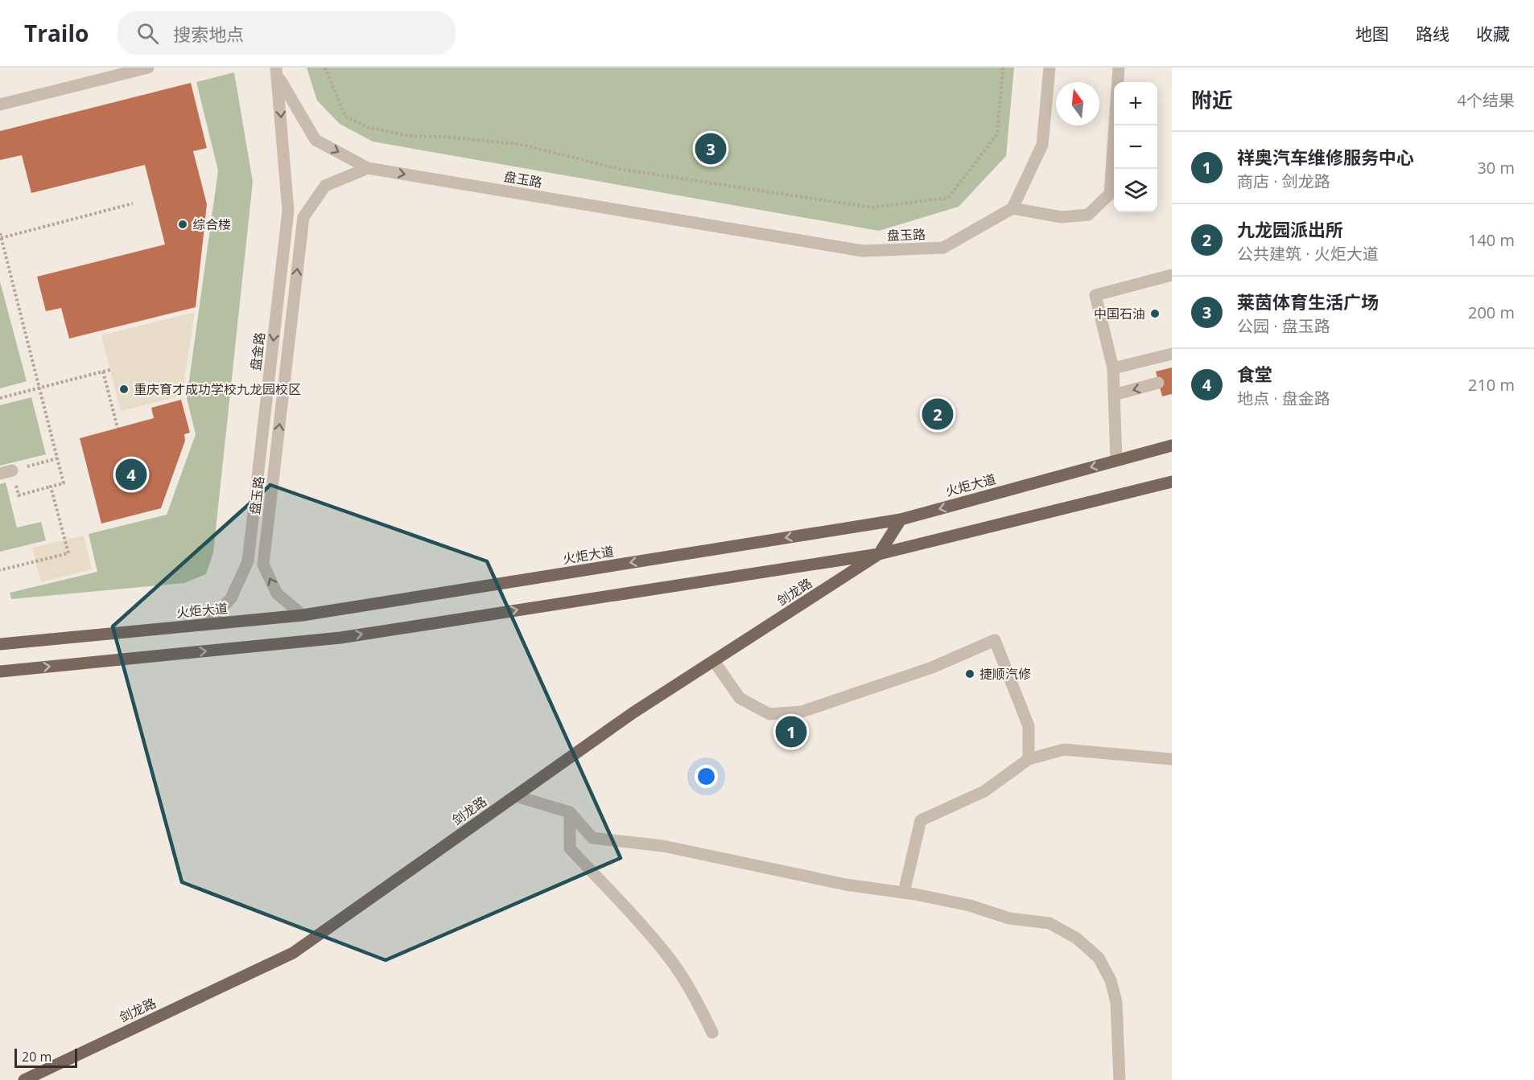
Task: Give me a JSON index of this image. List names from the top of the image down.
{
  "streets": {
    "main road": ["火炬大道", "剑龙路"],
    "street": ["盘玉路", "盘金路"]
  },
  "crossings": [
    ["盘玉路", "火炬大道"],
    ["盘金路", "火炬大道"],
    ["火炬大道", "剑龙路"]
  ],
  "one_way": ["盘金路"],
  "places": [
    "综合楼",
    "中国石油",
    "重庆育才成功学校九龙园校区",
    "捷顺汽修"
  ],
  "scale_bar": "20 m",
  "north": "top",
  "page": {
    "header": "Trailo",
    "search": "搜索地点",
    "nav": ["地图", "路线", "收藏"],
    "heading": ["附近", "4个结果"],
    "map_buttons": ["+", "−"],
    "list": [
      {
        "mark": "1",
        "name": "祥奥汽车维修服务中心",
        "note": "商店 · 剑龙路",
        "value": "30 m"
      },
      {
        "mark": "2",
        "name": "九龙园派出所",
        "note": "公共建筑 · 火炬大道",
        "value": "140 m"
      },
      {
        "mark": "3",
        "name": "莱茵体育生活广场",
        "note": "公园 · 盘玉路",
        "value": "200 m"
      },
      {
        "mark": "4",
        "name": "食堂",
        "note": "地点 · 盘金路",
        "value": "210 m"
      }
    ],
    "pins": [
      "3",
      "2",
      "4",
      "1"
    ],
    "scale": "20 m"
  }
}
